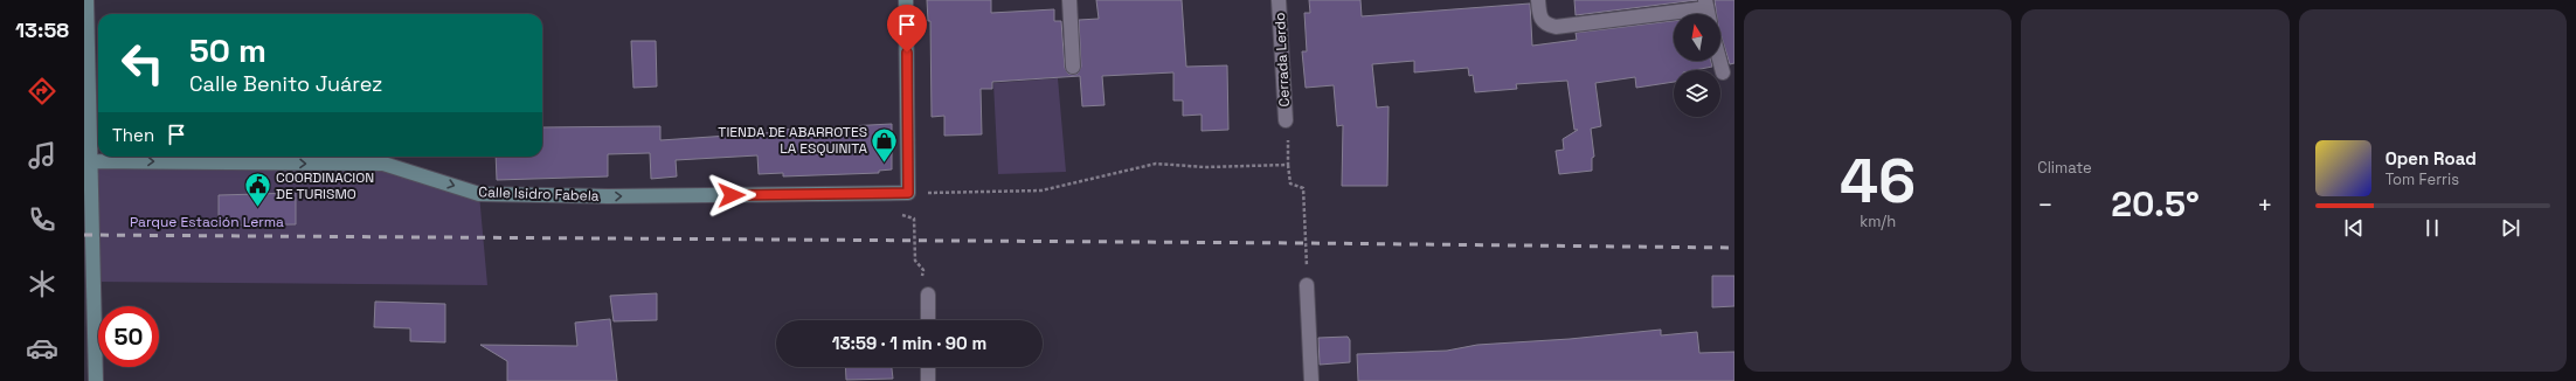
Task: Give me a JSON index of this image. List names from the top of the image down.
{
  "streets": {
    "main road": ["Calle Isidro Fabela"],
    "street": ["Cerrada Lerdo"]
  },
  "one_way": ["Calle Isidro Fabela"],
  "parks": ["Parque Estación Lerma"],
  "places": {
    "shop": ["TIENDA DE ABARROTES LA ESQUINITA"],
    "public building": ["COORDINACION DE TURISMO"]
  },
  "north": "top",
  "page": {
    "tabs": "13:58",
    "tile": [
      ["46", "km/h"],
      "Climate"
    ],
    "turn": ["50 m", "Calle Benito Juárez"],
    "then": "Then",
    "song": ["Open Road", "Tom Ferris"],
    "heat": ["−", "20.5°", "+"],
    "limit": "50",
    "trip": "13:59 · 1 min · 90 m"
  }
}
